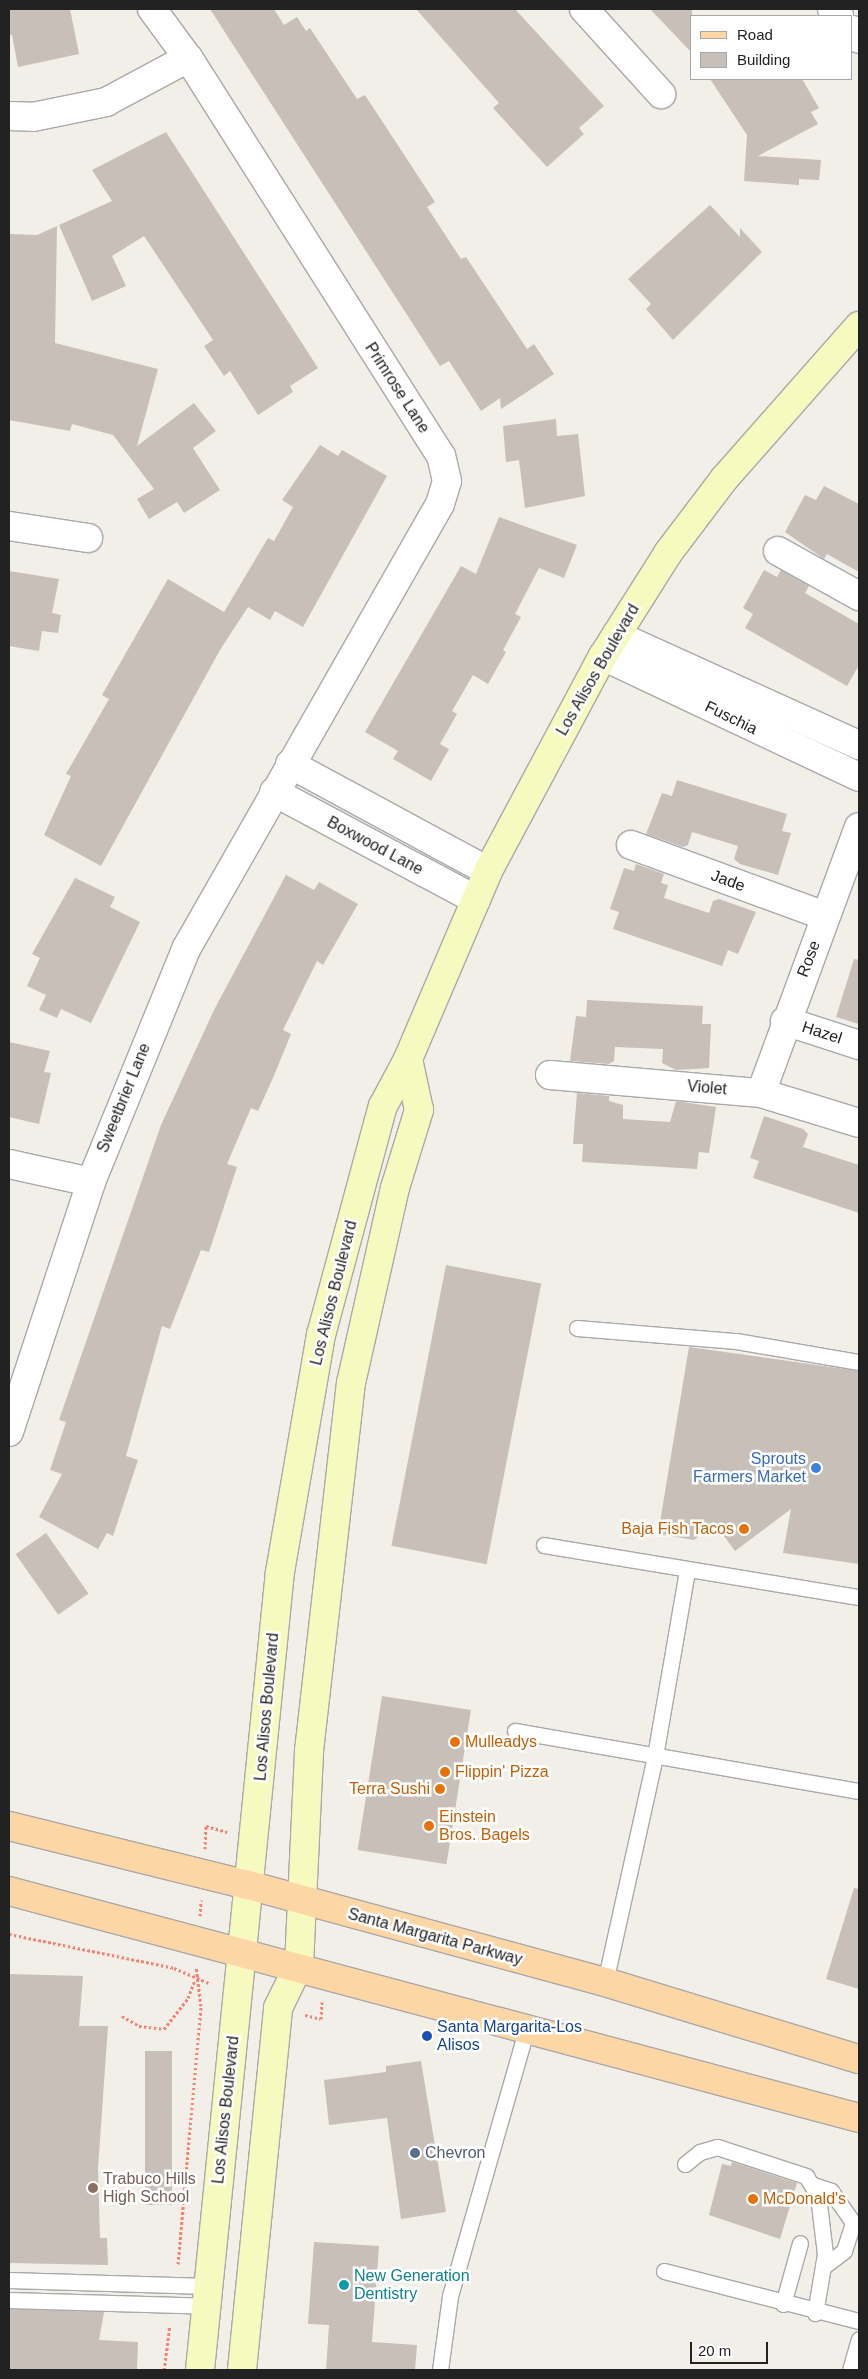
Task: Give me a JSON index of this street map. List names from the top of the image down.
{
  "streets": {
    "main road": ["Los Alisos Boulevard", "Santa Margarita Parkway"],
    "street": [
      "Primrose Lane",
      "Fuschia",
      "Boxwood Lane",
      "Jade",
      "Rose",
      "Hazel",
      "Violet",
      "Sweetbrier Lane"
    ]
  },
  "crossings": [
    ["Primrose Lane", "Boxwood Lane"],
    ["Primrose Lane", "Sweetbrier Lane"],
    ["Los Alisos Boulevard", "Fuschia"],
    ["Los Alisos Boulevard", "Boxwood Lane"],
    ["Los Alisos Boulevard", "Santa Margarita Parkway"],
    ["Boxwood Lane", "Sweetbrier Lane"],
    ["Jade", "Rose"],
    ["Rose", "Hazel"],
    ["Rose", "Violet"]
  ],
  "places": [
    "Sprouts Farmers Market",
    "Baja Fish Tacos",
    "Mulleadys",
    "Flippin' Pizza",
    "Terra Sushi",
    "Einstein Bros. Bagels",
    "Santa Margarita-Los Alisos",
    "Chevron",
    "Trabuco Hills High School",
    "McDonald's",
    "New Generation Dentistry"
  ],
  "legend": ["Road", "Building"],
  "scale_bar": "20 m"
}
